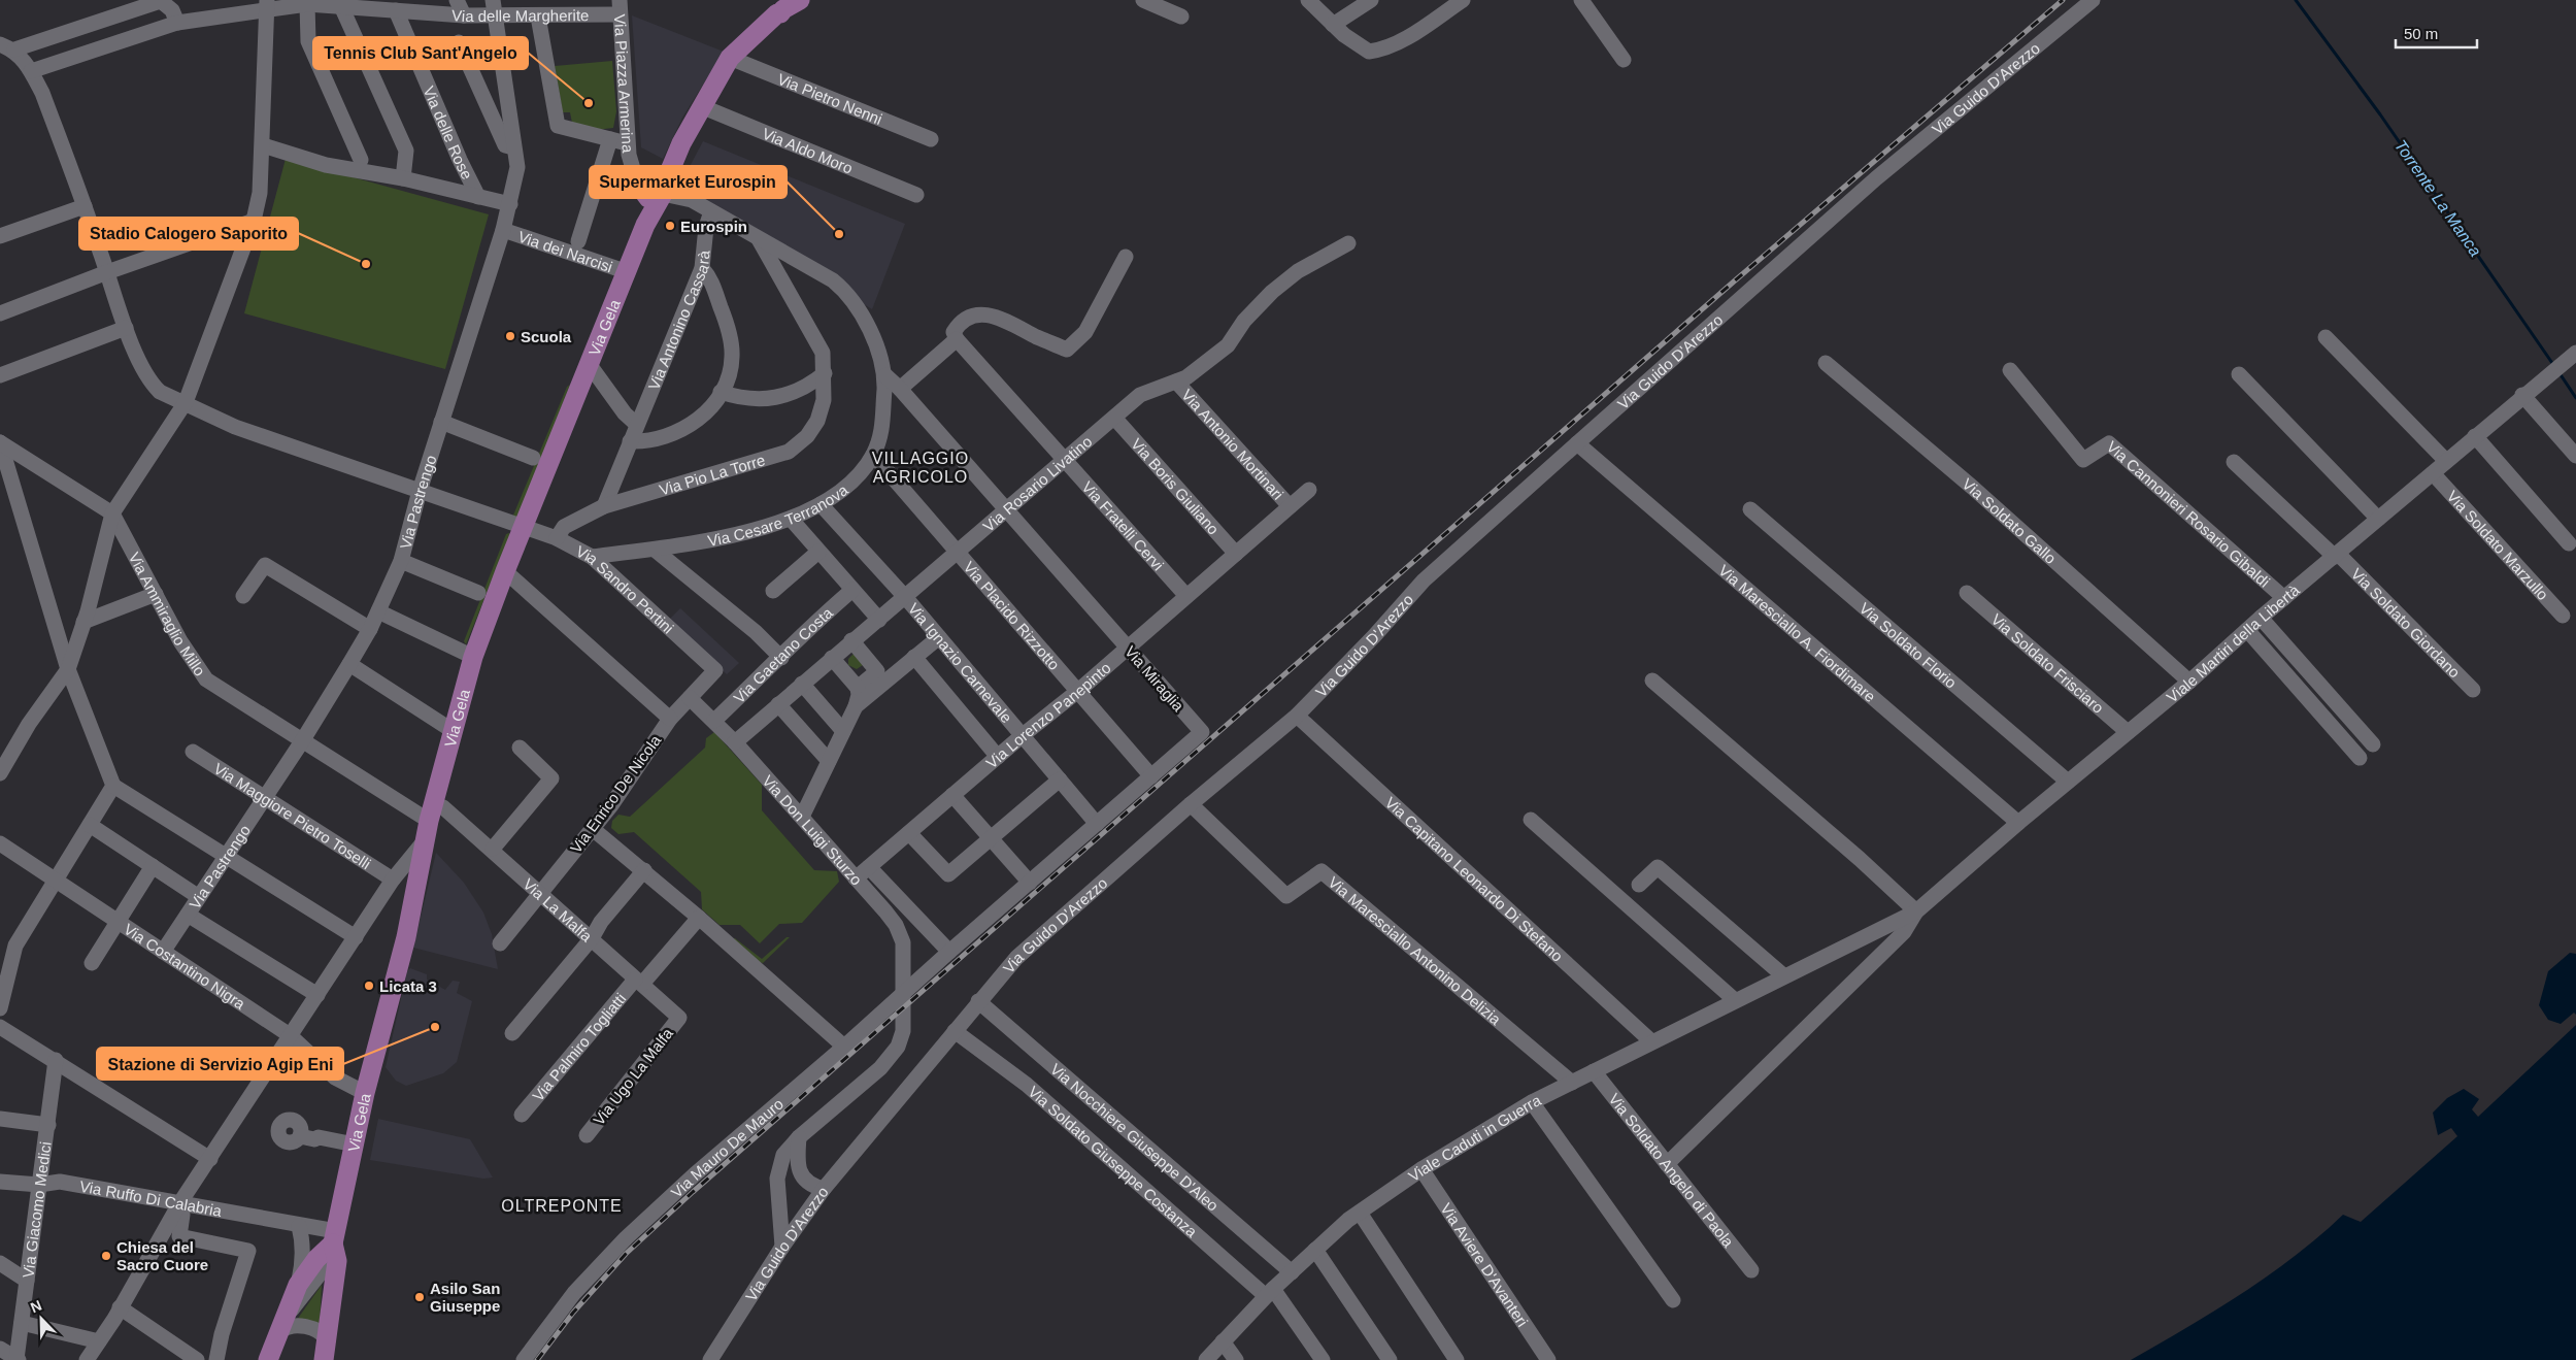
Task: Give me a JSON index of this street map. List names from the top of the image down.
{
  "streets": {
    "main road": ["Via Gela"],
    "street": [
      "Via delle Margherite",
      "Via Piazza Armerina",
      "Via Guido D'Arezzo",
      "Via Pietro Nenni",
      "Via delle Rose",
      "Via Aldo Moro",
      "Via dei Narcisi",
      "Via Antonino Cassarà",
      "Via Antonio Mortinari",
      "Via Pio La Torre",
      "Via Rosario Livatino",
      "Via Boris Giuliano",
      "Via Pastrengo",
      "Via Cesare Terranova",
      "Via Cannonieri Rosario Gibaldi",
      "Via Soldato Gallo",
      "Via Fratelli Cervi",
      "Via Soldato Marzullo",
      "Via Sandro Pertini",
      "Via Ammiraglio Millo",
      "Via Placido Rizzotto",
      "Via Soldato Giordano",
      "Via Maresciallo A. Fiordimare",
      "Viale Martiri della Libertà",
      "Via Soldato Florio",
      "Via Gaetano Costa",
      "Via Ignazio Carnevale",
      "Via Soldato Frisciaro",
      "Via Miraglia",
      "Via Lorenzo Panepinto",
      "Via Enrico De Nicola",
      "Via Maggiore Pietro Toselli",
      "Via Don Luigi Sturzo",
      "Via Capitano Leonardo Di Stefano",
      "Via La Malfa",
      "Via Maresciallo Antonino Delizia",
      "Via Costantino Nigra",
      "Via Palmiro Togliatti",
      "Via Ugo La Malfa",
      "Via Nocchiere Giuseppe D'Aleo",
      "Viale Caduti in Guerra",
      "Via Mauro De Mauro",
      "Via Soldato Giuseppe Costanza",
      "Via Soldato Angelo di Paola",
      "Via Ruffo Di Calabria",
      "Via Giacomo Medici",
      "Via Aviere D'Avanteri"
    ]
  },
  "crossings": [
    ["Via delle Margherite", "Via Piazza Armerina"],
    ["Via delle Margherite", "Via delle Rose"],
    ["Via delle Margherite", "Via Pastrengo"],
    ["Via delle Margherite", "Via Sandro Pertini"],
    ["Via Piazza Armerina", "Via Gela"],
    ["Via Guido D'Arezzo", "Via Maresciallo A. Fiordimare"],
    ["Via Guido D'Arezzo", "Via Capitano Leonardo Di Stefano"],
    ["Via Guido D'Arezzo", "Via Maresciallo Antonino Delizia"],
    ["Via Guido D'Arezzo", "Via Nocchiere Giuseppe D'Aleo"],
    ["Via Guido D'Arezzo", "Via Soldato Giuseppe Costanza"],
    ["Via dei Narcisi", "Via Gela"],
    ["Via dei Narcisi", "Via Pastrengo"],
    ["Via Antonino Cassarà", "Via Pio La Torre"],
    ["Via Antonino Cassarà", "Via Cesare Terranova"],
    ["Via Gela", "Via Sandro Pertini"],
    ["Via Gela", "Via Ammiraglio Millo"],
    ["Via Gela", "Via La Malfa"],
    ["Via Gela", "Via Costantino Nigra"],
    ["Via Antonio Mortinari", "Via Rosario Livatino"],
    ["Via Antonio Mortinari", "Via Lorenzo Panepinto"],
    ["Via Pio La Torre", "Via Cesare Terranova"],
    ["Via Pio La Torre", "Via Sandro Pertini"],
    ["Via Rosario Livatino", "Via Boris Giuliano"],
    ["Via Rosario Livatino", "Via Fratelli Cervi"],
    ["Via Rosario Livatino", "Via Placido Rizzotto"],
    ["Via Rosario Livatino", "Via Ignazio Carnevale"],
    ["Via Rosario Livatino", "Via Miraglia"],
    ["Via Rosario Livatino", "Via Don Luigi Sturzo"],
    ["Via Boris Giuliano", "Via Lorenzo Panepinto"],
    ["Via Pastrengo", "Via Sandro Pertini"],
    ["Via Pastrengo", "Via Ammiraglio Millo"],
    ["Via Pastrengo", "Via Maggiore Pietro Toselli"],
    ["Via Pastrengo", "Via Costantino Nigra"],
    ["Via Cesare Terranova", "Via Sandro Pertini"],
    ["Via Cesare Terranova", "Via Placido Rizzotto"],
    ["Via Cesare Terranova", "Via Ignazio Carnevale"],
    ["Via Cesare Terranova", "Via Miraglia"],
    ["Via Cannonieri Rosario Gibaldi", "Viale Martiri della Libertà"],
    ["Via Soldato Gallo", "Viale Martiri della Libertà"],
    ["Via Fratelli Cervi", "Via Lorenzo Panepinto"],
    ["Via Soldato Marzullo", "Viale Martiri della Libertà"],
    ["Via Sandro Pertini", "Via Enrico De Nicola"],
    ["Via Ammiraglio Millo", "Via La Malfa"],
    ["Via Placido Rizzotto", "Via Miraglia"],
    ["Via Placido Rizzotto", "Via Lorenzo Panepinto"],
    ["Via Soldato Giordano", "Viale Martiri della Libertà"],
    ["Via Maresciallo A. Fiordimare", "Viale Martiri della Libertà"],
    ["Viale Martiri della Libertà", "Via Soldato Florio"],
    ["Viale Martiri della Libertà", "Via Soldato Frisciaro"],
    ["Viale Martiri della Libertà", "Viale Caduti in Guerra"],
    ["Via Gaetano Costa", "Via Don Luigi Sturzo"],
    ["Via Ignazio Carnevale", "Via Miraglia"],
    ["Via Ignazio Carnevale", "Via Lorenzo Panepinto"],
    ["Via Miraglia", "Via Lorenzo Panepinto"],
    ["Via Miraglia", "Via Mauro De Mauro"],
    ["Via Lorenzo Panepinto", "Via Don Luigi Sturzo"],
    ["Via Enrico De Nicola", "Via Don Luigi Sturzo"],
    ["Via Enrico De Nicola", "Via La Malfa"],
    ["Via Capitano Leonardo Di Stefano", "Viale Caduti in Guerra"],
    ["Via La Malfa", "Via Palmiro Togliatti"],
    ["Via La Malfa", "Via Ugo La Malfa"],
    ["Via Maresciallo Antonino Delizia", "Viale Caduti in Guerra"],
    ["Via Nocchiere Giuseppe D'Aleo", "Viale Caduti in Guerra"],
    ["Viale Caduti in Guerra", "Via Soldato Giuseppe Costanza"],
    ["Viale Caduti in Guerra", "Via Soldato Angelo di Paola"],
    ["Viale Caduti in Guerra", "Via Aviere D'Avanteri"],
    ["Via Ruffo Di Calabria", "Via Giacomo Medici"]
  ],
  "districts": ["VILLAGGIO AGRICOLO", "OLTREPONTE"],
  "water": ["Torrente La Manca"],
  "places": [
    "Tennis Club Sant'Angelo",
    "Eurospin",
    "Supermarket Eurospin",
    "Stadio Calogero Saporito",
    "Scuola",
    "Licata 3",
    "Stazione di Servizio Agip Eni",
    "Chiesa del Sacro Cuore",
    "Asilo San Giuseppe"
  ],
  "scale_bar": "50 m",
  "north": "top left"
}
